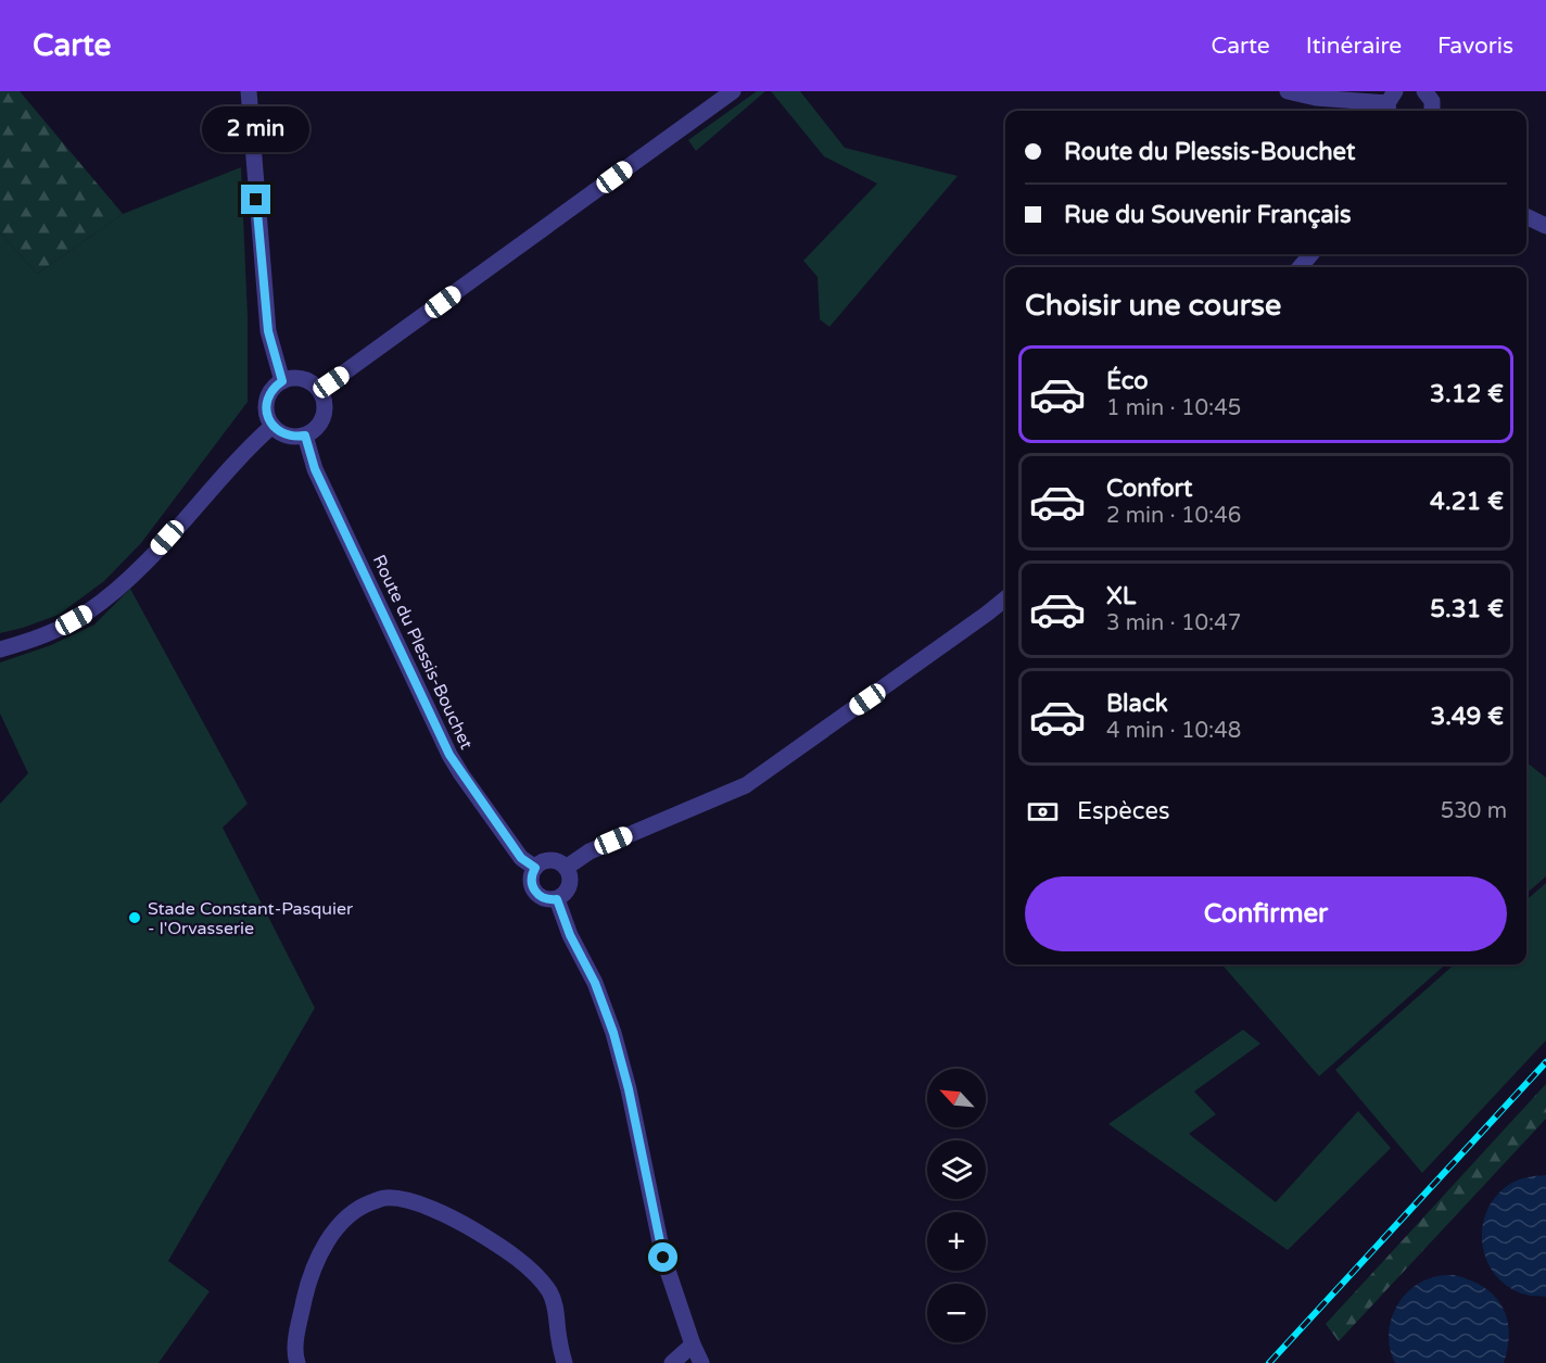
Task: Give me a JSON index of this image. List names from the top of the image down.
{
  "streets": {
    "street": ["Route du Plessis-Bouchet"]
  },
  "places": ["Stade Constant-Pasquier - l'Orvasserie"],
  "north": "top left",
  "page": {
    "header": "Carte",
    "nav": ["Carte", "Itinéraire", "Favoris"],
    "bubble": "2 min",
    "banner": ["Route du Plessis-Bouchet", "Rue du Souvenir Français"],
    "heading": "Choisir une course",
    "list": [
      {
        "name": "Éco",
        "note": "1 min · 10:45",
        "value": "3.12 €"
      },
      {
        "name": "Confort",
        "note": "2 min · 10:46",
        "value": "4.21 €"
      },
      {
        "name": "XL",
        "note": "3 min · 10:47",
        "value": "5.31 €"
      },
      {
        "name": "Black",
        "note": "4 min · 10:48",
        "value": "3.49 €"
      }
    ],
    "pay": ["Espèces", "530 m"],
    "buttons": "Confirmer",
    "map_buttons": ["+", "−"]
  }
}
